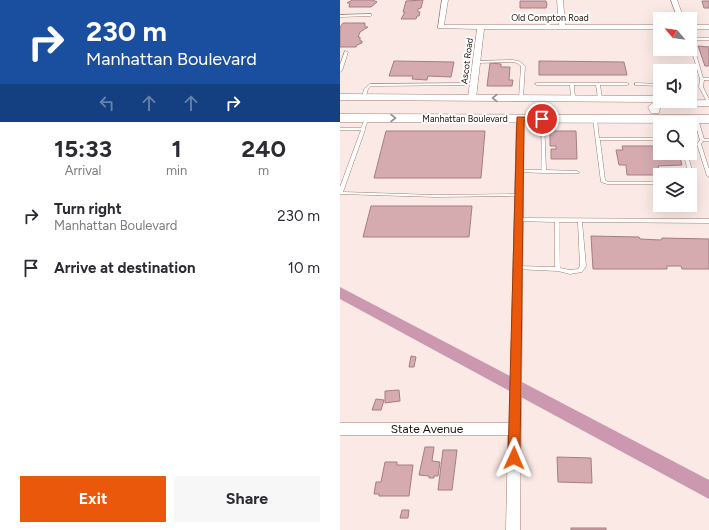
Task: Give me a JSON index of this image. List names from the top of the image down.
{
  "streets": {
    "street": [
      "Old Compton Road",
      "Ascot Road",
      "Manhattan Boulevard",
      "State Avenue"
    ]
  },
  "crossings": [
    ["Old Compton Road", "Ascot Road"]
  ],
  "north": "top left",
  "page": {
    "turn": ["230 m", "Manhattan Boulevard"],
    "eta": [
      "15:33",
      "Arrival",
      "1",
      "min",
      "240",
      "m"
    ],
    "list": [
      {
        "name": "Turn right",
        "note": "Manhattan Boulevard",
        "value": "230 m"
      },
      {
        "name": "Arrive at destination",
        "value": "10 m"
      }
    ],
    "buttons": ["Exit", "Share"]
  }
}
